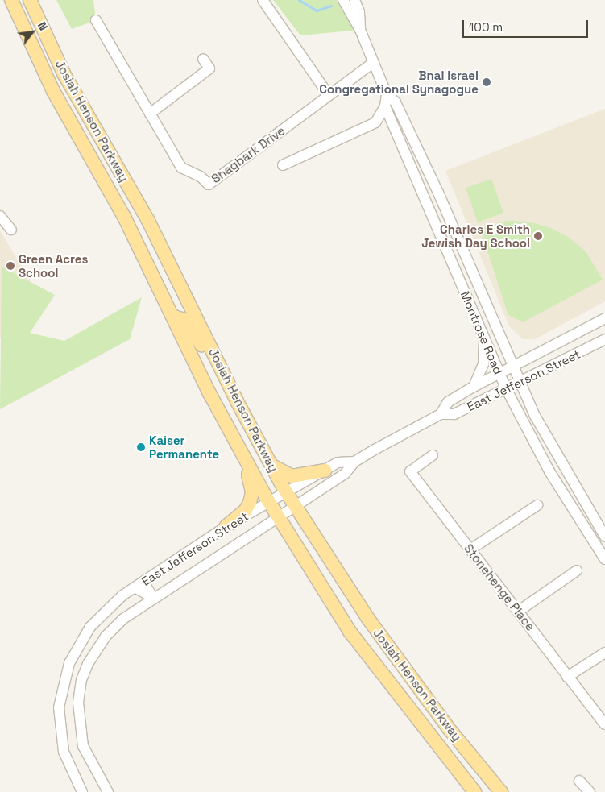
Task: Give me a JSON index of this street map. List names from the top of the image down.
{
  "streets": {
    "main road": ["Josiah Henson Parkway"],
    "street": [
      "Shagbark Drive",
      "Montrose Road",
      "East Jefferson Street",
      "Stonehenge Place"
    ]
  },
  "crossings": [
    ["Josiah Henson Parkway", "East Jefferson Street"],
    ["Shagbark Drive", "Montrose Road"],
    ["Montrose Road", "East Jefferson Street"]
  ],
  "places": [
    "Bnai Israel Congregational Synagogue",
    "Charles E Smith Jewish Day School",
    "Green Acres School",
    "Kaiser Permanente"
  ],
  "scale_bar": "100 m",
  "north": "top right"
}
